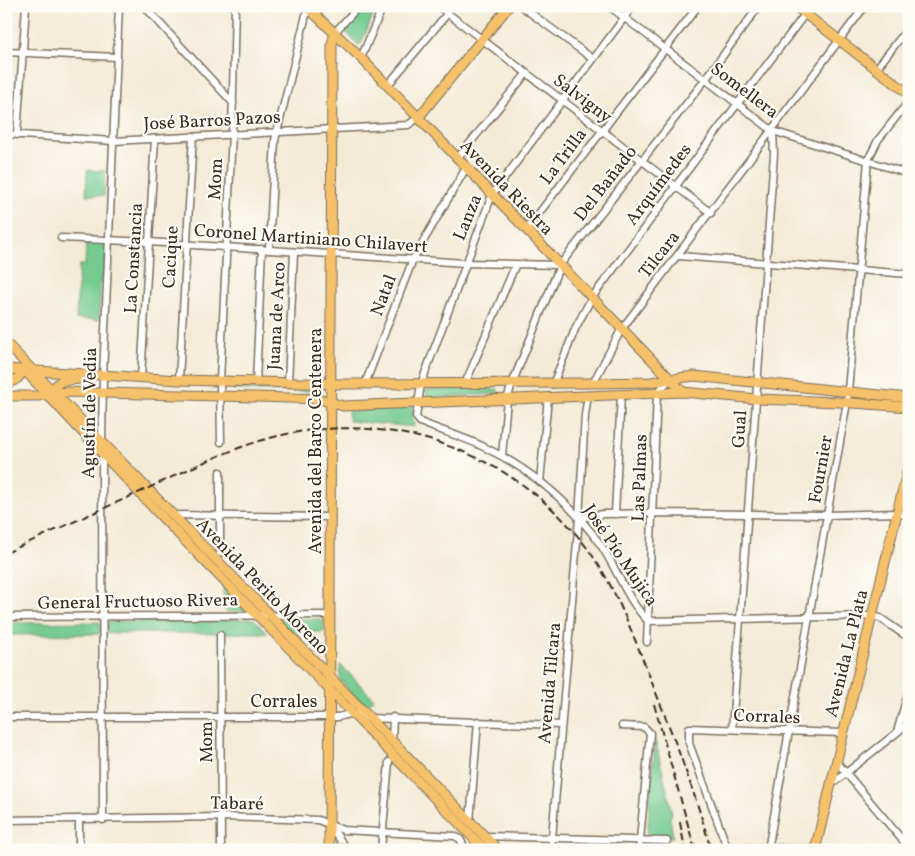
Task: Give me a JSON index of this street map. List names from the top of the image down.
{
  "streets": {
    "main road": [
      "Avenida Riestra",
      "Tilcara",
      "Avenida del Barco Centenera",
      "Avenida Perito Moreno",
      "Avenida La Plata"
    ],
    "street": [
      "Somellera",
      "Salvigny",
      "José Barros Pazos",
      "La Trilla",
      "Mom",
      "Del Bañado",
      "Arquímedes",
      "Lanza",
      "Coronel Martiniano Chilavert",
      "Cacique",
      "La Constancia",
      "Natal",
      "Juana de Arco",
      "Agustín de Vedia",
      "Gual",
      "Fournier",
      "Las Palmas",
      "José Pío Mujica",
      "General Fructuoso Rivera",
      "Avenida Tilcara",
      "Corrales",
      "Tabaré"
    ]
  },
  "crossings": [
    ["Somellera", "La Trilla"],
    ["Somellera", "Del Bañado"],
    ["Somellera", "Arquímedes"],
    ["Somellera", "Lanza"],
    ["Somellera", "Tilcara"],
    ["Somellera", "Gual"],
    ["Somellera", "Fournier"],
    ["Salvigny", "La Trilla"],
    ["Salvigny", "Del Bañado"],
    ["Salvigny", "Arquímedes"],
    ["Salvigny", "Lanza"],
    ["Salvigny", "Tilcara"],
    ["José Barros Pazos", "Mom"],
    ["José Barros Pazos", "Avenida Riestra"],
    ["José Barros Pazos", "Cacique"],
    ["José Barros Pazos", "La Constancia"],
    ["José Barros Pazos", "Agustín de Vedia"],
    ["José Barros Pazos", "Avenida del Barco Centenera"],
    ["La Trilla", "Avenida Riestra"],
    ["Mom", "Coronel Martiniano Chilavert"],
    ["Mom", "Corrales"],
    ["Mom", "Tabaré"],
    ["Del Bañado", "Avenida Riestra"],
    ["Del Bañado", "Coronel Martiniano Chilavert"],
    ["Del Bañado", "José Pío Mujica"],
    ["Arquímedes", "Avenida Riestra"],
    ["Avenida Riestra", "Lanza"],
    ["Avenida Riestra", "Coronel Martiniano Chilavert"],
    ["Avenida Riestra", "Tilcara"],
    ["Avenida Riestra", "Natal"],
    ["Avenida Riestra", "Avenida del Barco Centenera"],
    ["Lanza", "Coronel Martiniano Chilavert"],
    ["Lanza", "José Pío Mujica"],
    ["Coronel Martiniano Chilavert", "Cacique"],
    ["Coronel Martiniano Chilavert", "La Constancia"],
    ["Coronel Martiniano Chilavert", "Natal"],
    ["Coronel Martiniano Chilavert", "Juana de Arco"],
    ["Coronel Martiniano Chilavert", "Agustín de Vedia"],
    ["Coronel Martiniano Chilavert", "Avenida del Barco Centenera"],
    ["Tilcara", "Gual"],
    ["Tilcara", "José Pío Mujica"],
    ["Tilcara", "Avenida Tilcara"],
    ["Agustín de Vedia", "Avenida Perito Moreno"],
    ["Agustín de Vedia", "General Fructuoso Rivera"],
    ["Agustín de Vedia", "Corrales"],
    ["Agustín de Vedia", "Tabaré"],
    ["Gual", "Corrales"],
    ["Avenida del Barco Centenera", "Avenida Perito Moreno"],
    ["Avenida del Barco Centenera", "General Fructuoso Rivera"],
    ["Avenida del Barco Centenera", "Corrales"],
    ["Avenida del Barco Centenera", "Tabaré"],
    ["Fournier", "Corrales"],
    ["Las Palmas", "José Pío Mujica"],
    ["José Pío Mujica", "Avenida Tilcara"],
    ["Avenida Perito Moreno", "General Fructuoso Rivera"],
    ["Avenida Perito Moreno", "Corrales"],
    ["Avenida La Plata", "Corrales"],
    ["Avenida Tilcara", "Corrales"]
  ]
}
